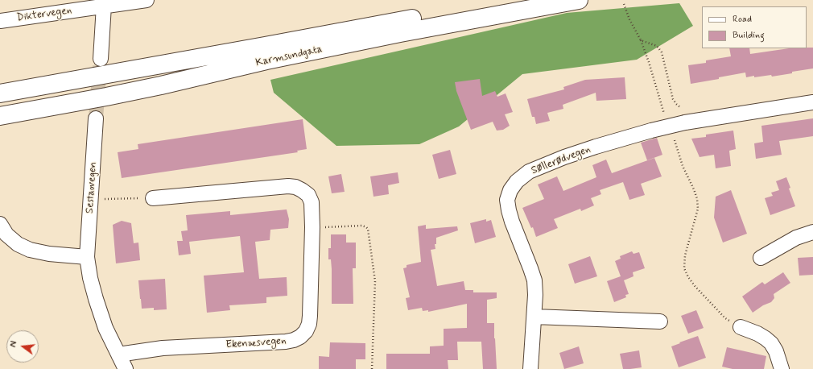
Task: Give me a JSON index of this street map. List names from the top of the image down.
{
  "streets": {
    "highway": ["Karmsundgata"],
    "street": [
      "Diktervegen",
      "Søllerødvegen",
      "Sestaovegen",
      "Ekenæsvegen"
    ]
  },
  "crossings": [
    ["Sestaovegen", "Ekenæsvegen"]
  ],
  "legend": ["Road", "Building"],
  "north": "left"
}
